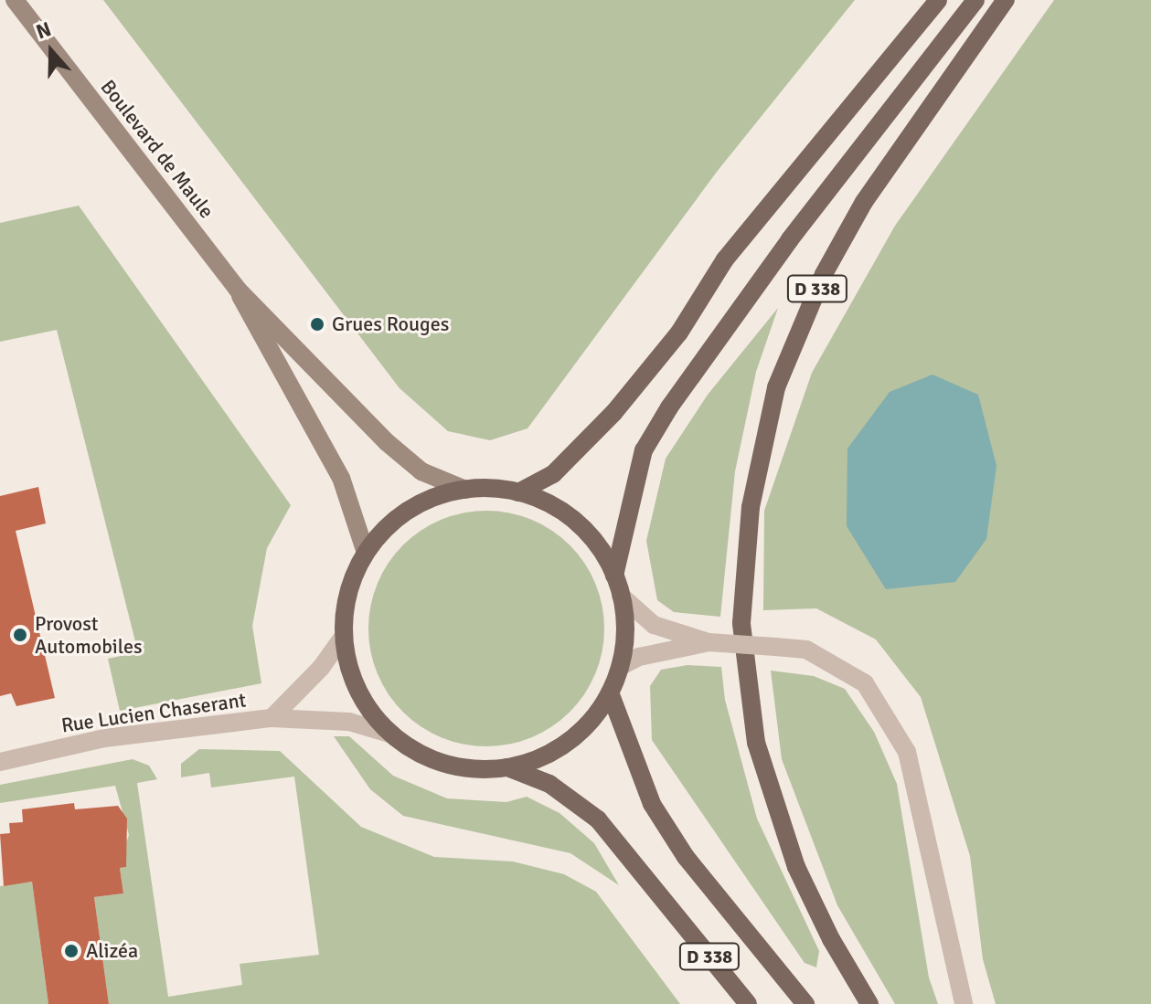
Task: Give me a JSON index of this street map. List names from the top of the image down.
{
  "streets": {
    "main road": ["Boulevard de Maule", "D 338"],
    "street": ["Rue Lucien Chaserant"]
  },
  "places": ["Grues Rouges", "Provost Automobiles", "Alizéa"],
  "north": "top"
}
